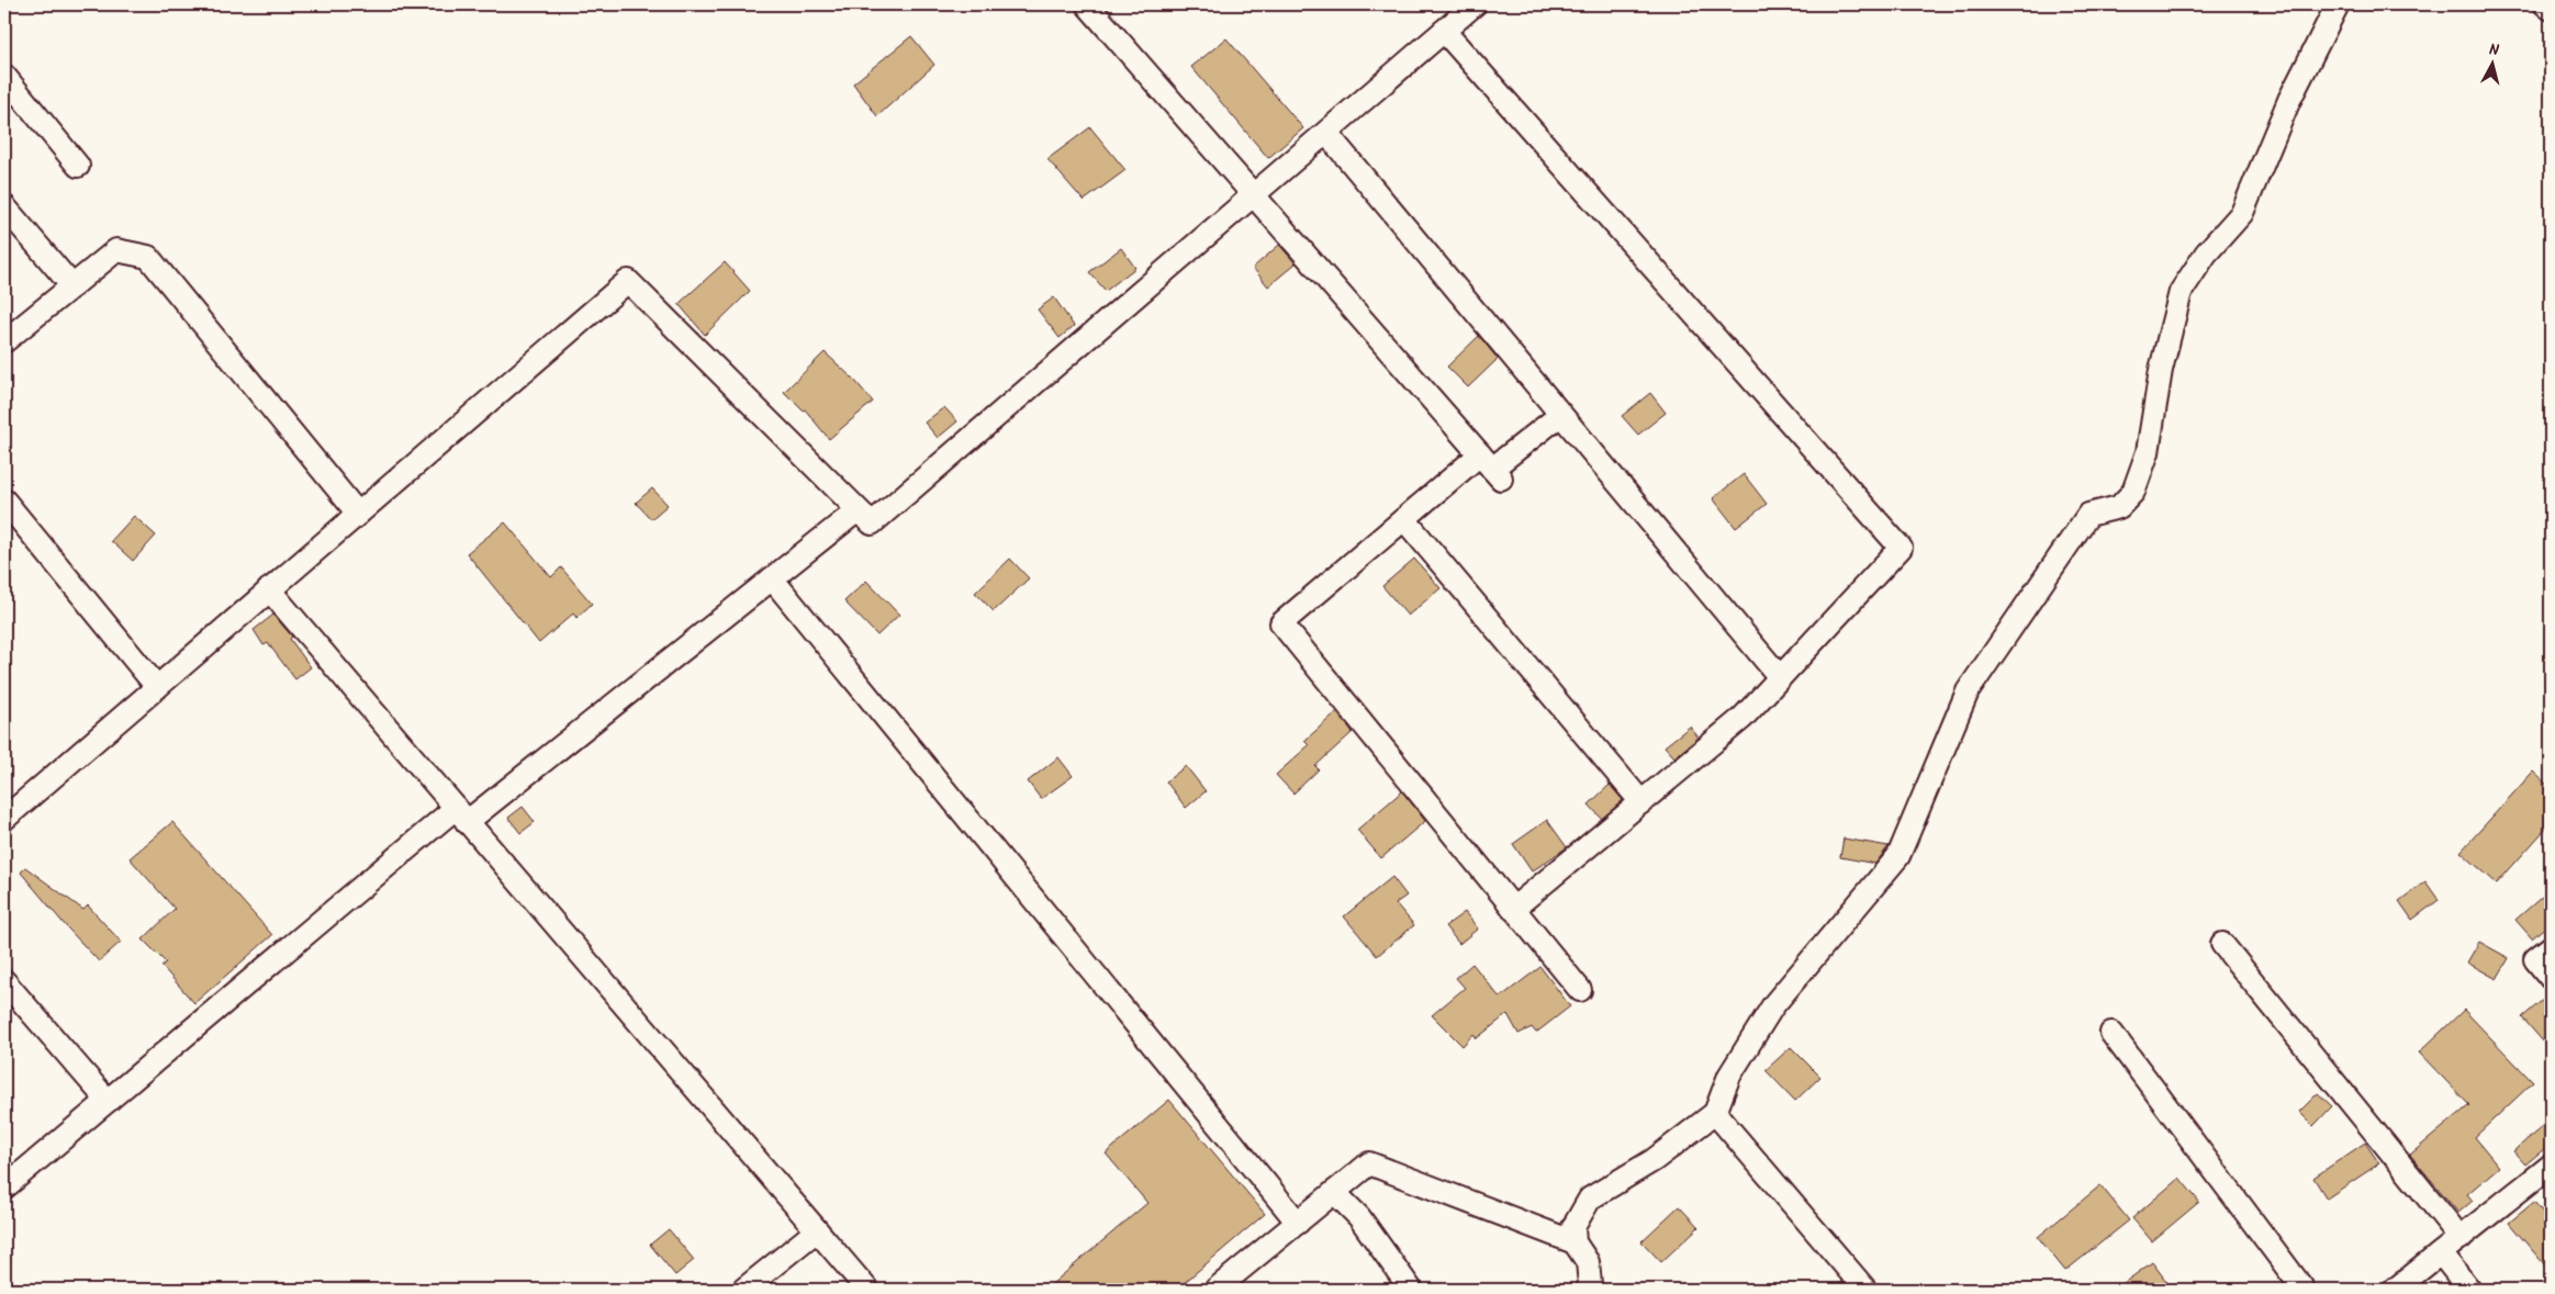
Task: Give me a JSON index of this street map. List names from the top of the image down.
{
  "north": "top"
}
